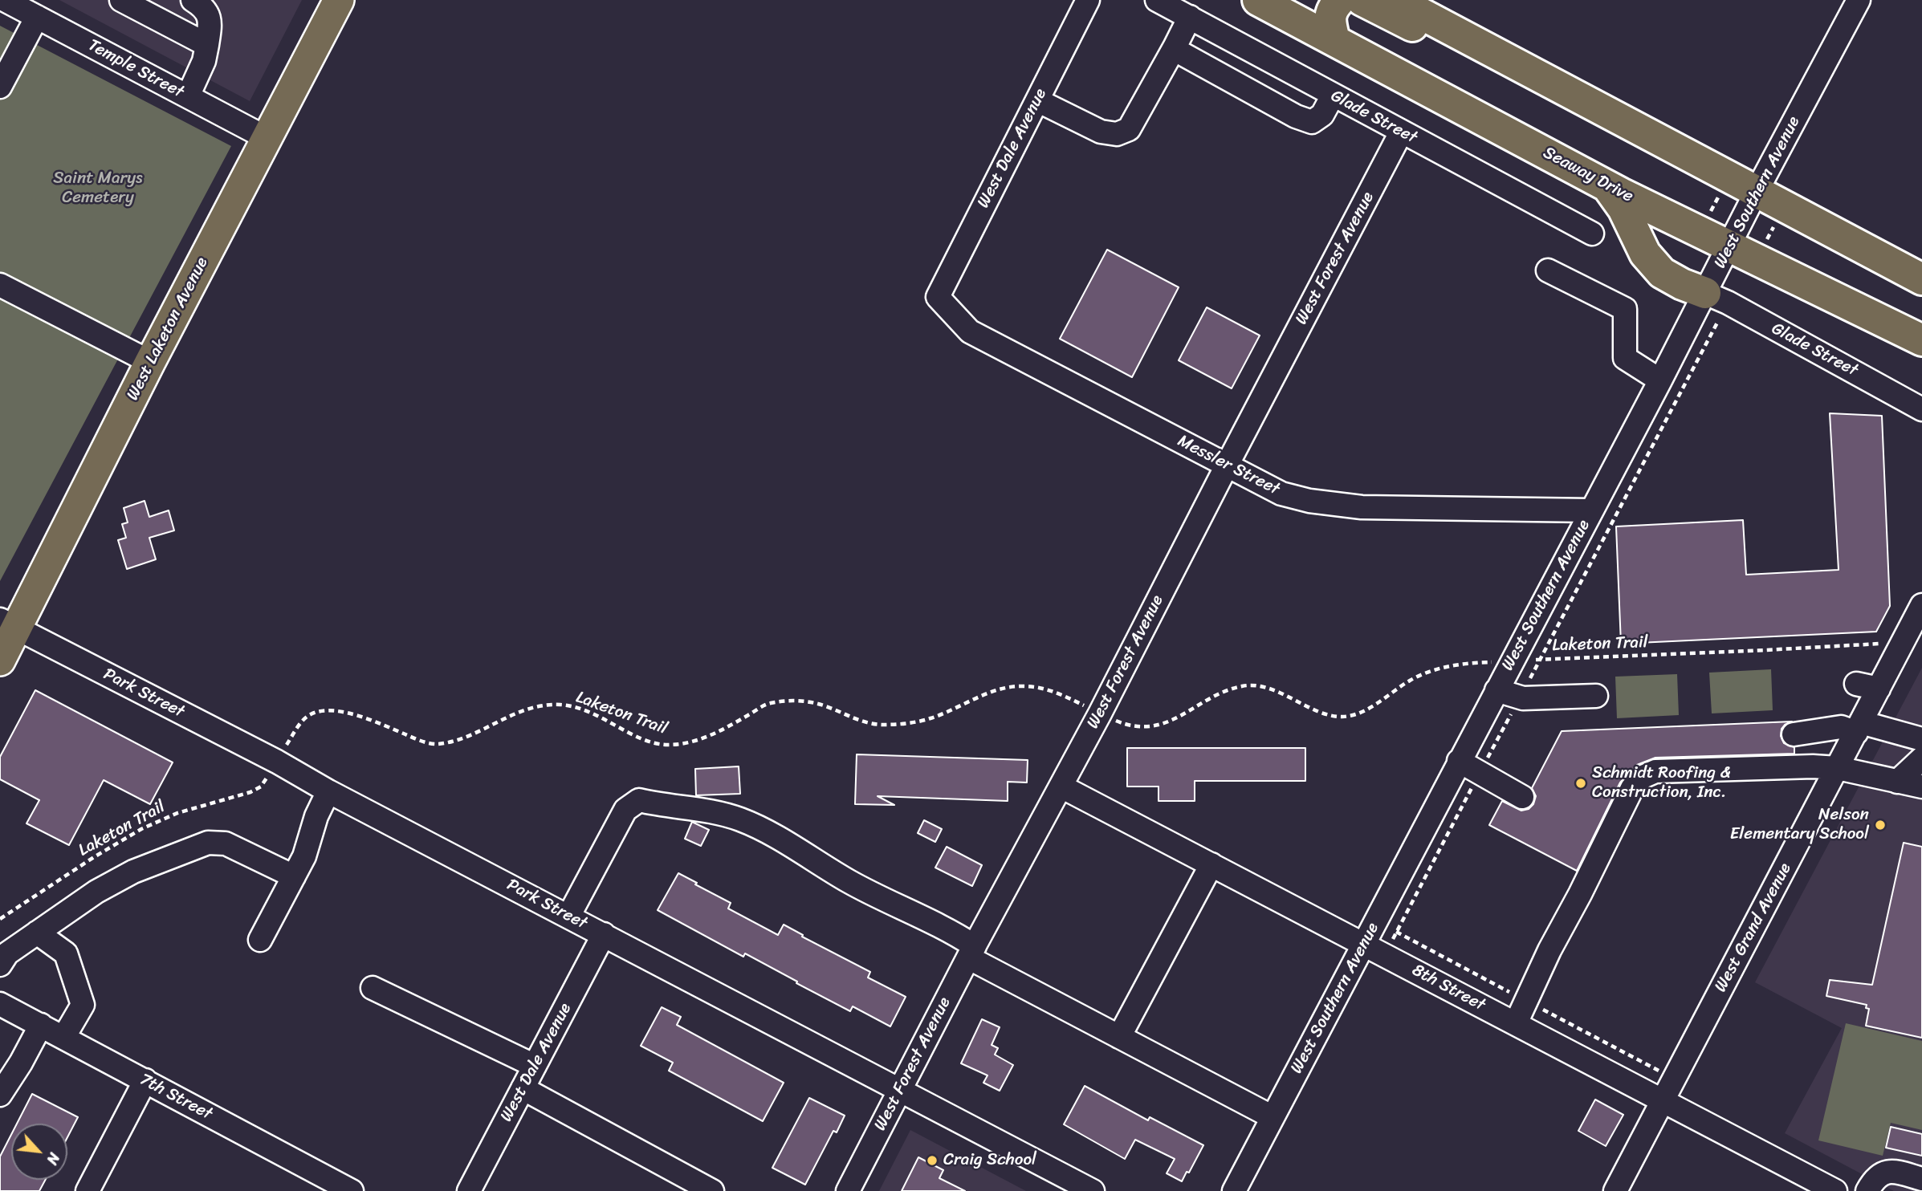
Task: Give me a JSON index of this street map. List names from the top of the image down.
{
  "streets": {
    "highway": ["Seaway Drive"],
    "main road": ["West Laketon Avenue"],
    "street": [
      "Temple Street",
      "Glade Street",
      "West Dale Avenue",
      "West Southern Avenue",
      "West Forest Avenue",
      "Messler Street",
      "Park Street",
      "West Grand Avenue",
      "8th Street",
      "7th Street"
    ],
    "path": ["Laketon Trail"]
  },
  "crossings": [
    ["Temple Street", "West Laketon Avenue"],
    ["Glade Street", "West Southern Avenue"],
    ["Glade Street", "West Forest Avenue"],
    ["West Dale Avenue", "Messler Street"],
    ["West Dale Avenue", "Park Street"],
    ["Seaway Drive", "West Southern Avenue"],
    ["West Southern Avenue", "Messler Street"],
    ["West Southern Avenue", "Laketon Trail"],
    ["West Southern Avenue", "8th Street"],
    ["West Forest Avenue", "Messler Street"],
    ["West Forest Avenue", "Laketon Trail"],
    ["West Forest Avenue", "Park Street"],
    ["West Forest Avenue", "8th Street"],
    ["West Laketon Avenue", "Park Street"],
    ["Laketon Trail", "Park Street"],
    ["Laketon Trail", "West Grand Avenue"],
    ["West Grand Avenue", "8th Street"]
  ],
  "parks": ["Saint Marys Cemetery"],
  "places": ["Schmidt Roofing & Construction, Inc.", "Nelson Elementary School", "Craig School"],
  "north": "bottom right"
}
